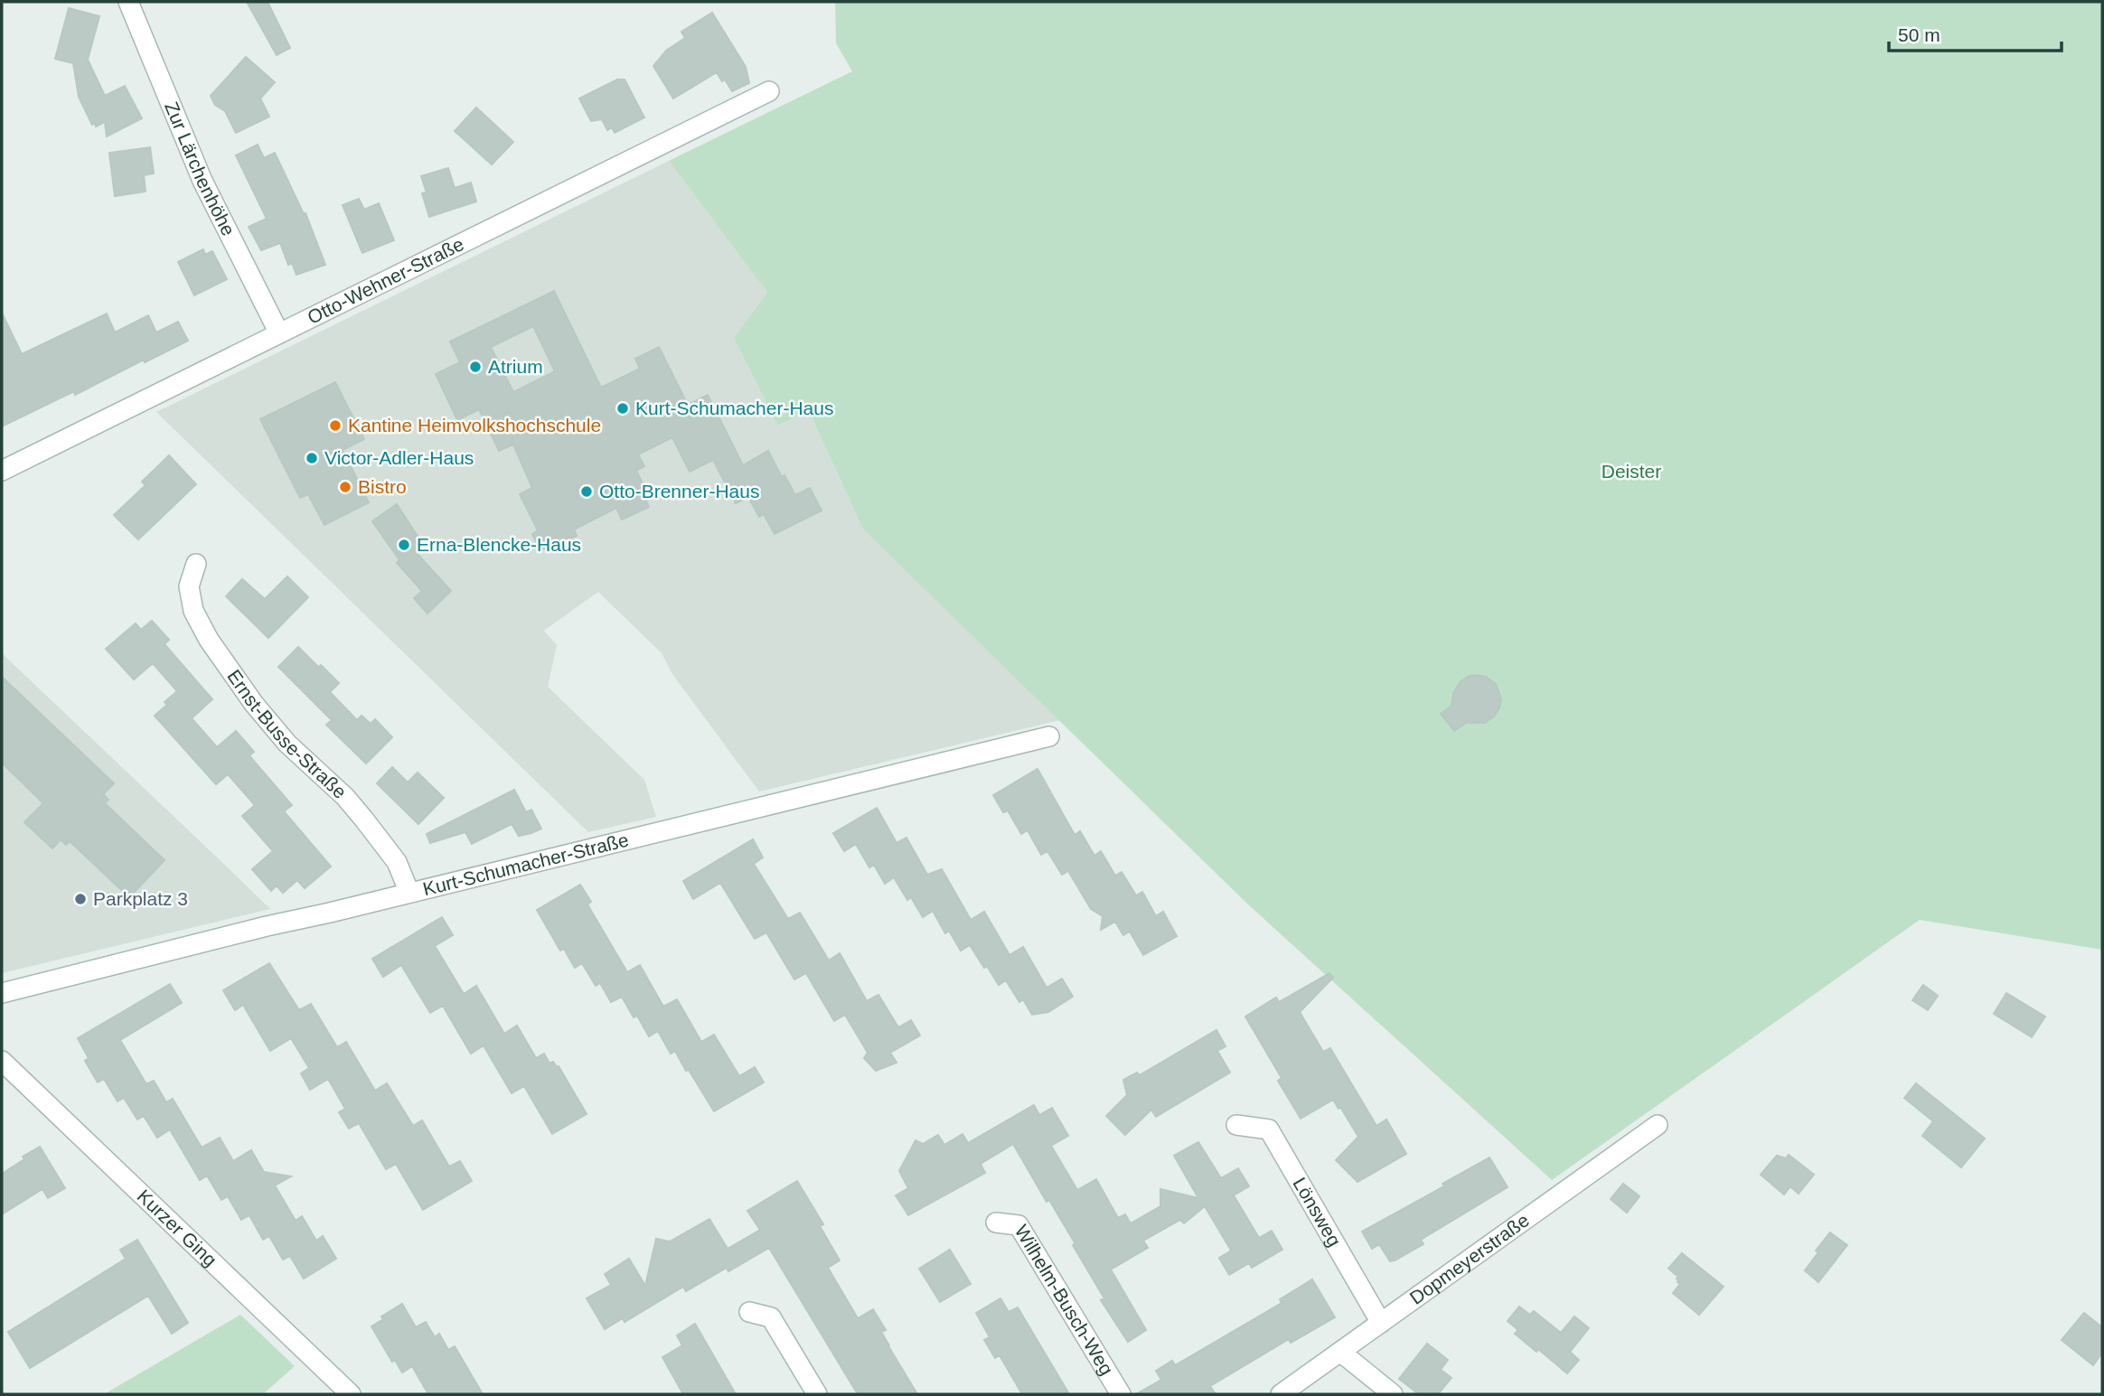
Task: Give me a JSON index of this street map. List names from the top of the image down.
{
  "streets": {
    "street": [
      "Zur Lärchenhöhe",
      "Otto-Wehner-Straße",
      "Ernst-Busse-Straße",
      "Kurt-Schumacher-Straße",
      "Lönsweg",
      "Kurzer Ging",
      "Dopmeyerstraße",
      "Wilhelm-Busch-Weg"
    ]
  },
  "crossings": [
    ["Zur Lärchenhöhe", "Otto-Wehner-Straße"],
    ["Ernst-Busse-Straße", "Kurt-Schumacher-Straße"],
    ["Lönsweg", "Dopmeyerstraße"]
  ],
  "parks": ["Deister"],
  "places": [
    "Atrium",
    "Kurt-Schumacher-Haus",
    "Kantine Heimvolkshochschule",
    "Victor-Adler-Haus",
    "Bistro",
    "Otto-Brenner-Haus",
    "Erna-Blencke-Haus",
    "Parkplatz 3"
  ],
  "scale_bar": "50 m"
}
